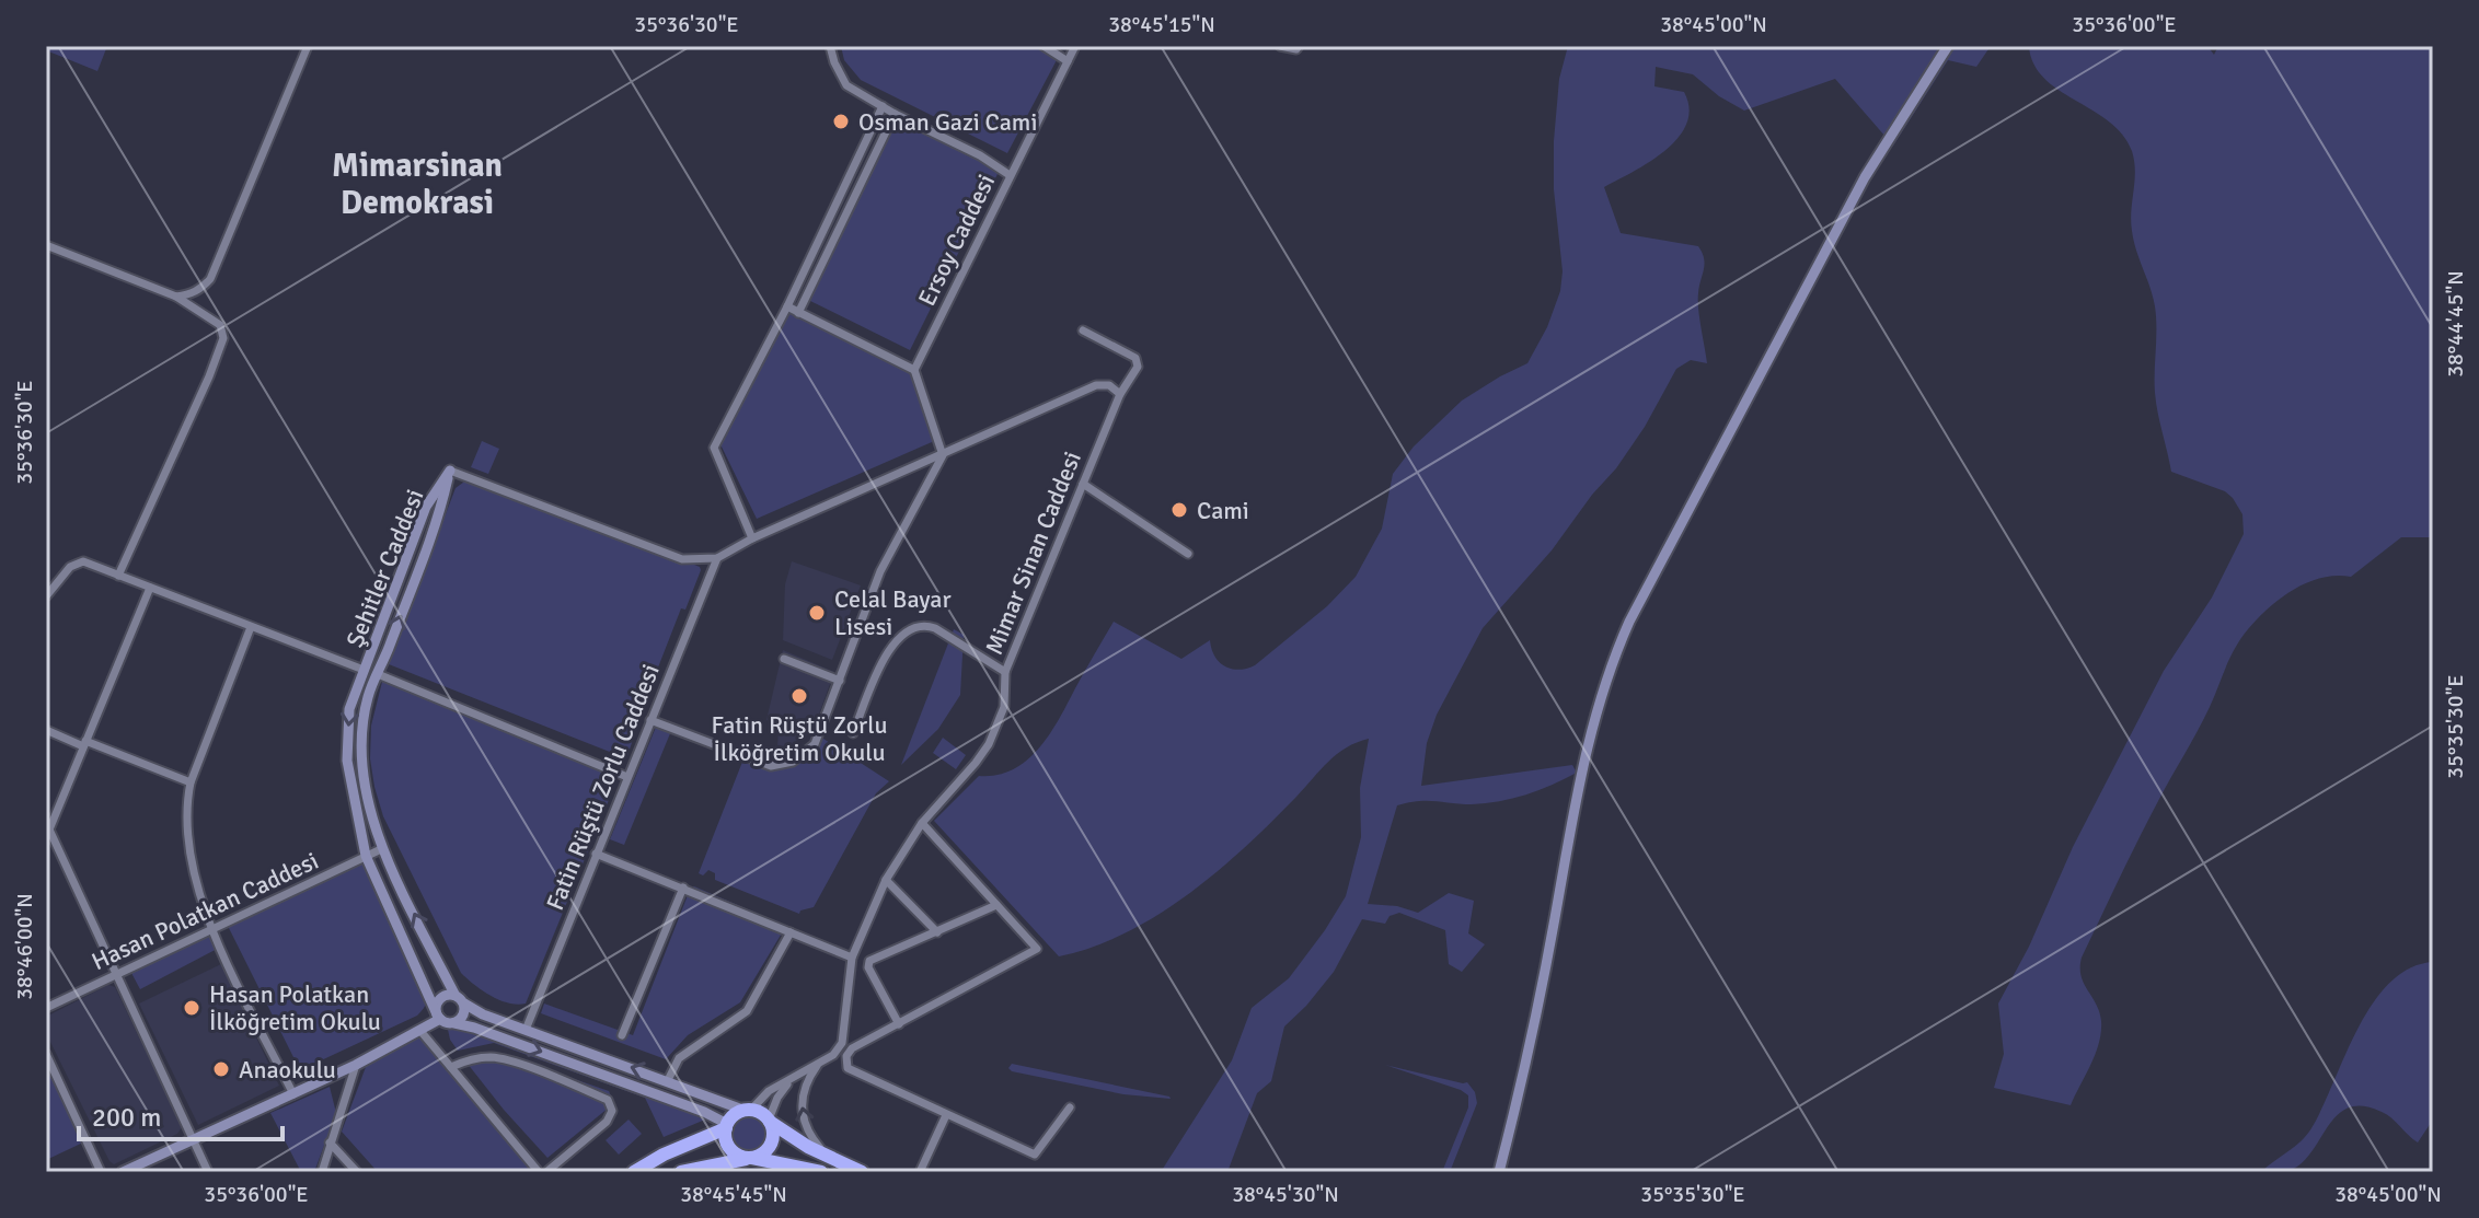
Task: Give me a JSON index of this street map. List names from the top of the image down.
{
  "streets": {
    "street": [
      "Ersoy Caddesi",
      "Mimar Sinan Caddesi",
      "Şehitler Caddesi",
      "Fatin Rüştü Zorlu Caddesi",
      "Hasan Polatkan Caddesi"
    ]
  },
  "crossings": [
    ["Şehitler Caddesi", "Hasan Polatkan Caddesi"]
  ],
  "districts": ["Mimarsinan Demokrasi"],
  "places": [
    "Osman Gazi Cami",
    "Cami",
    "Celal Bayar Lisesi",
    "Fatin Rüştü Zorlu İlköğretim Okulu",
    "Hasan Polatkan İlköğretim Okulu",
    "Anaokulu"
  ],
  "scale_bar": "200 m",
  "coordinates": [
    "35°36'30\"E",
    "38°45'15\"N",
    "38°45'00\"N",
    "35°36'00\"E",
    "38°44'45\"N",
    "35°35'30\"E",
    "38°46'00\"N",
    "38°45'45\"N",
    "38°45'30\"N"
  ]
}
